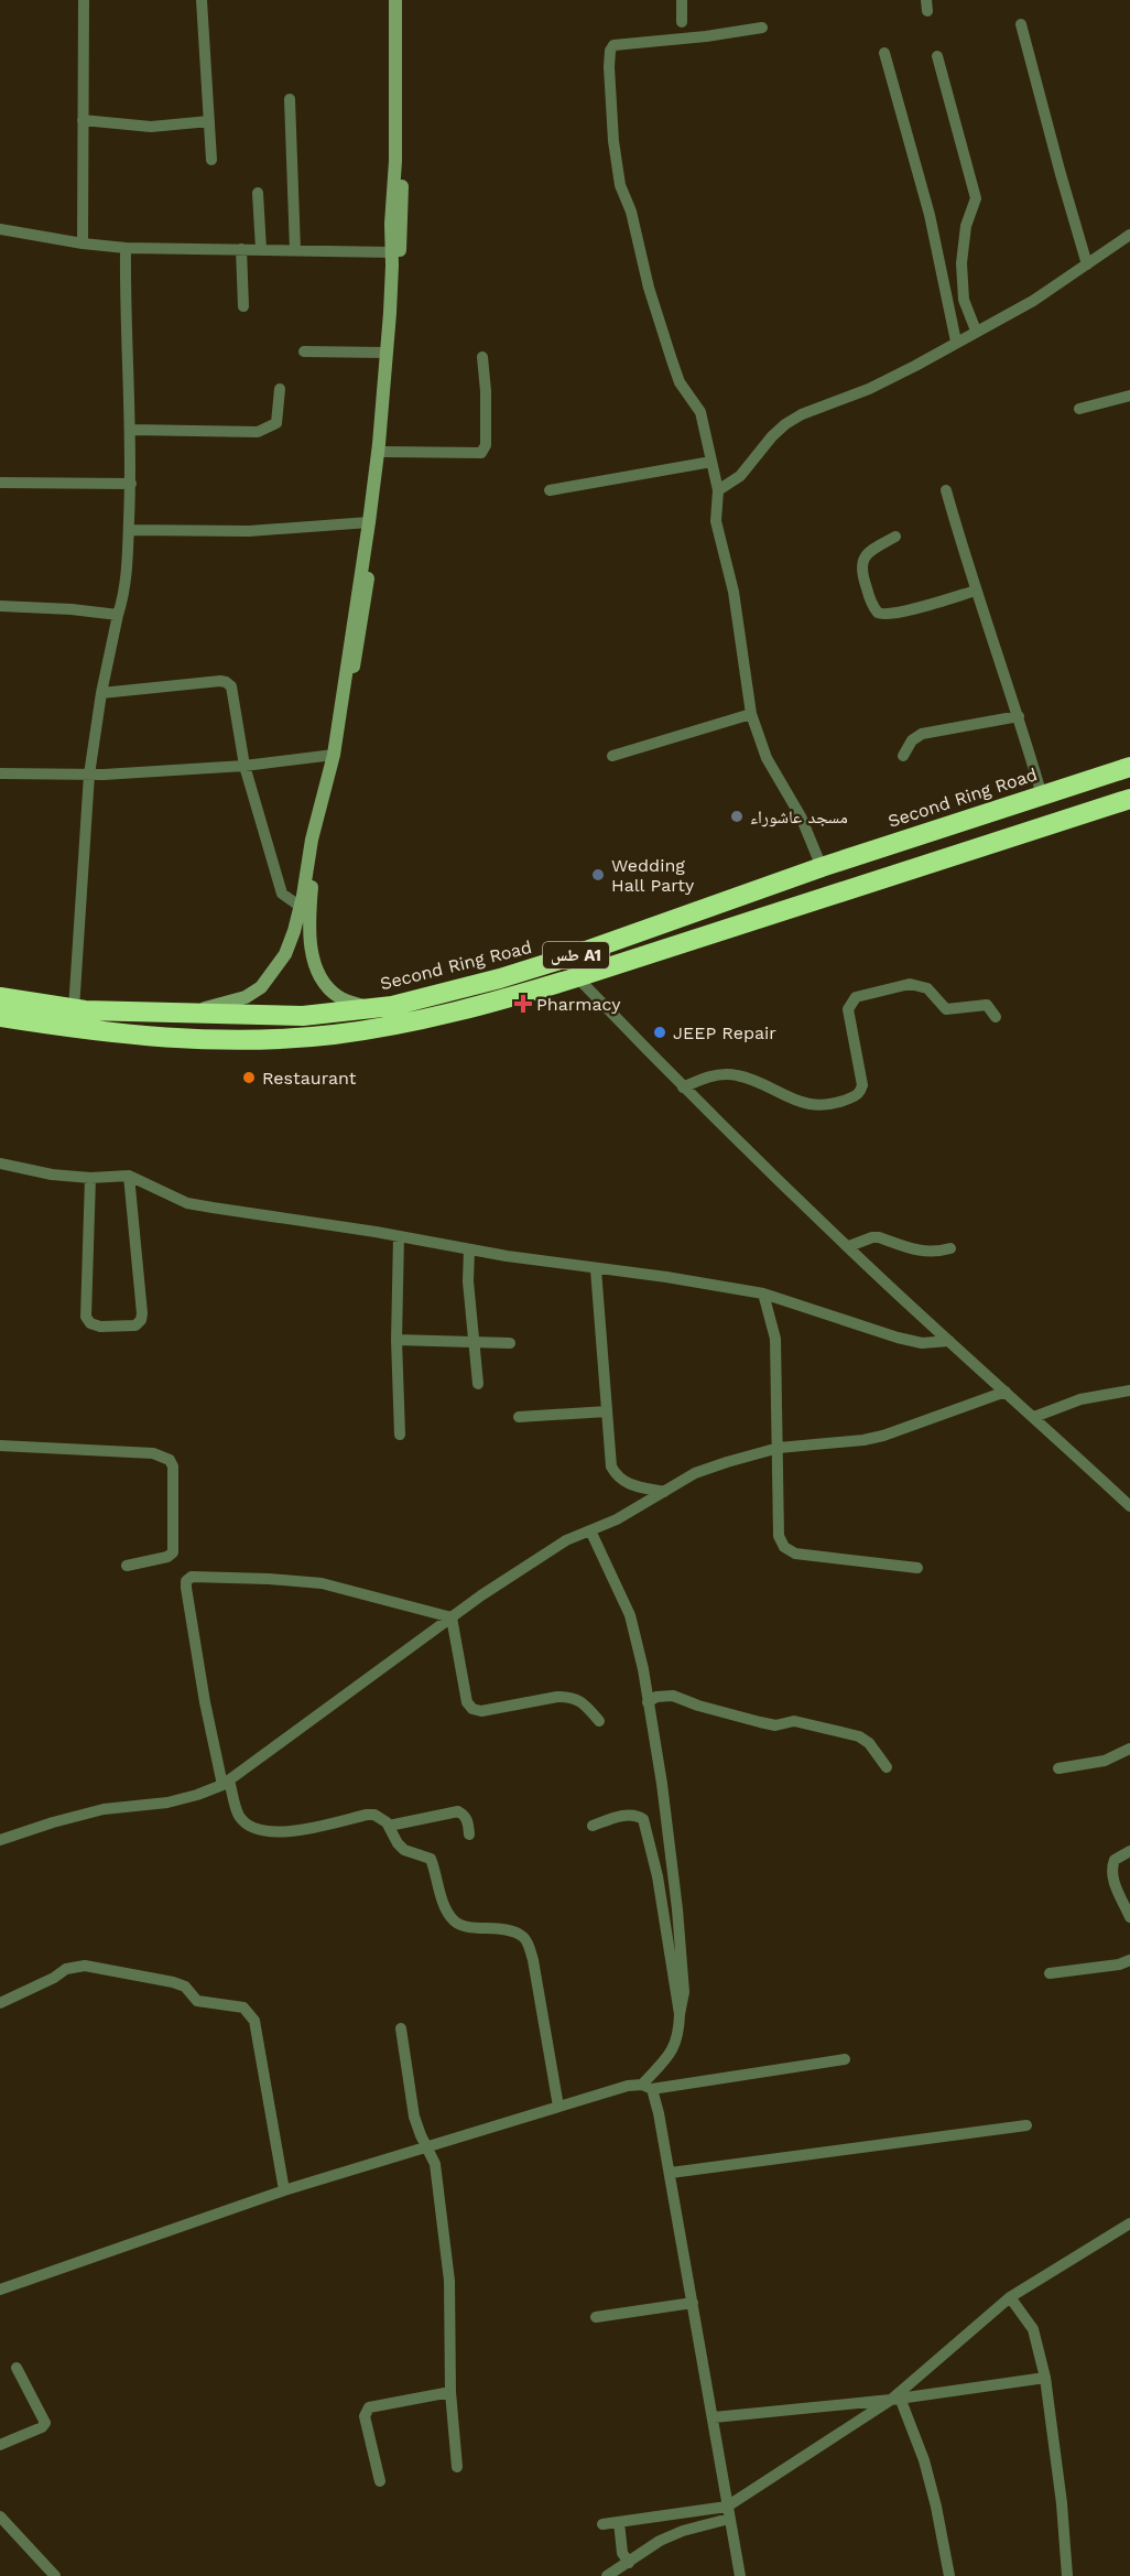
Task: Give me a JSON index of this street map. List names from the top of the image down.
{
  "streets": {
    "highway": ["Second Ring Road", "طس A1"]
  },
  "places": {
    "other": [
      "مسجد عاشوراء",
      "Wedding Hall Party",
      "JEEP Repair",
      "Restaurant"
    ],
    "health": ["Pharmacy"]
  }
}
